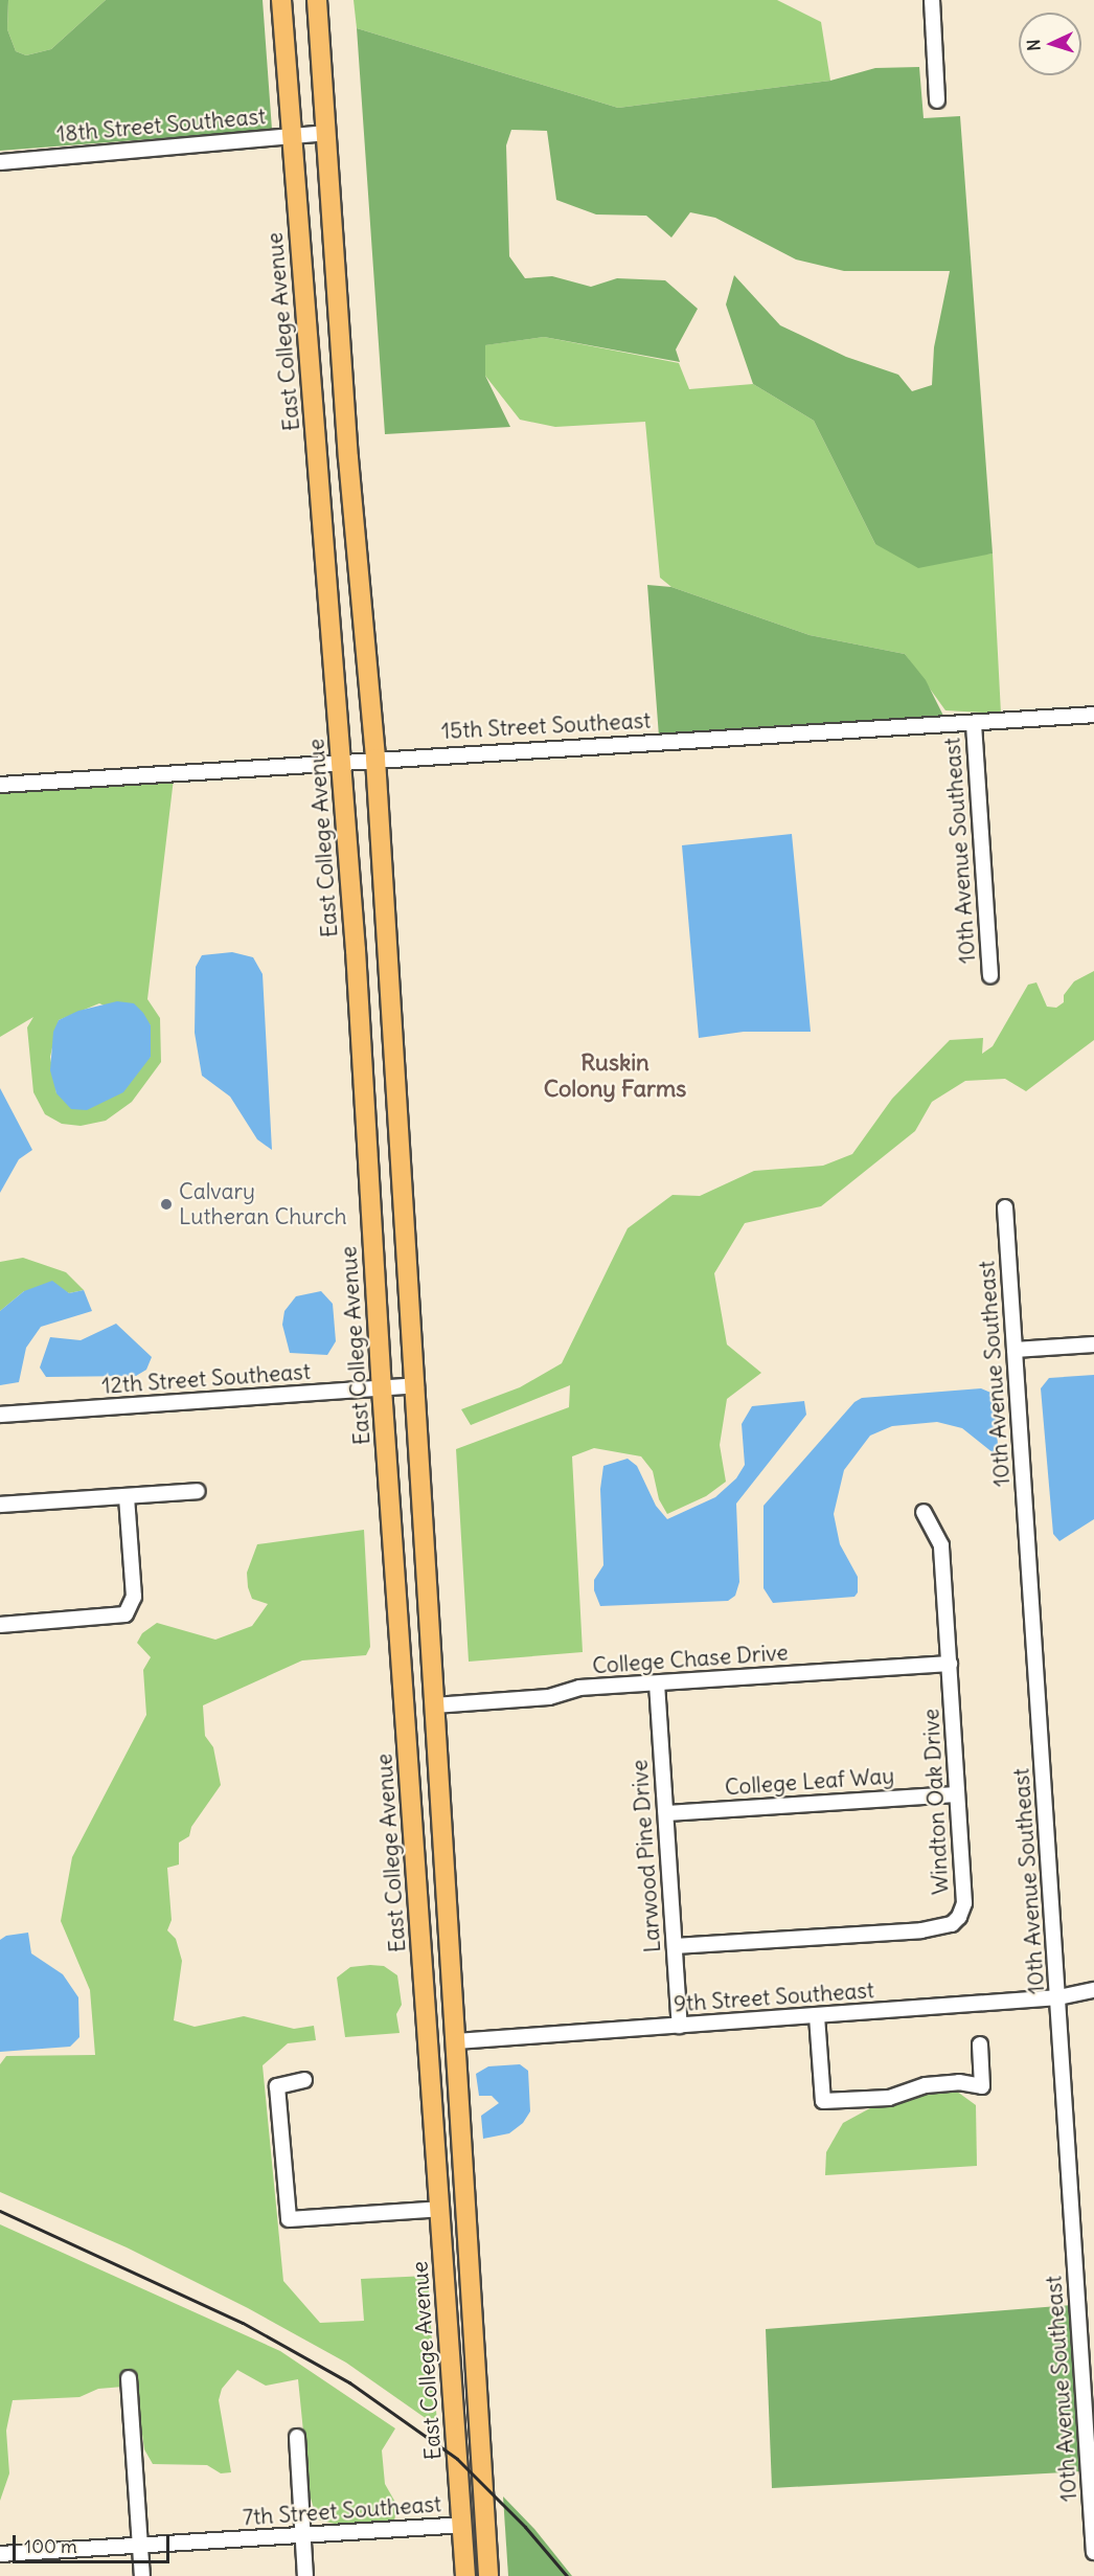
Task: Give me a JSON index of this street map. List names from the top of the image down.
{
  "streets": {
    "main road": ["East College Avenue"],
    "street": [
      "18th Street Southeast",
      "15th Street Southeast",
      "10th Avenue Southeast",
      "12th Street Southeast",
      "College Chase Drive",
      "College Leaf Way",
      "Windton Oak Drive",
      "Larwood Pine Drive",
      "9th Street Southeast",
      "7th Street Southeast"
    ]
  },
  "crossings": [
    ["18th Street Southeast", "East College Avenue"],
    ["East College Avenue", "15th Street Southeast"],
    ["East College Avenue", "12th Street Southeast"],
    ["East College Avenue", "7th Street Southeast"],
    ["15th Street Southeast", "10th Avenue Southeast"],
    ["10th Avenue Southeast", "9th Street Southeast"],
    ["College Chase Drive", "Windton Oak Drive"],
    ["College Chase Drive", "Larwood Pine Drive"],
    ["College Leaf Way", "Windton Oak Drive"],
    ["College Leaf Way", "Larwood Pine Drive"],
    ["Windton Oak Drive", "Larwood Pine Drive"],
    ["Larwood Pine Drive", "9th Street Southeast"]
  ],
  "districts": ["Ruskin Colony Farms"],
  "places": ["Calvary Lutheran Church"],
  "scale_bar": "100 m",
  "north": "left"
}
